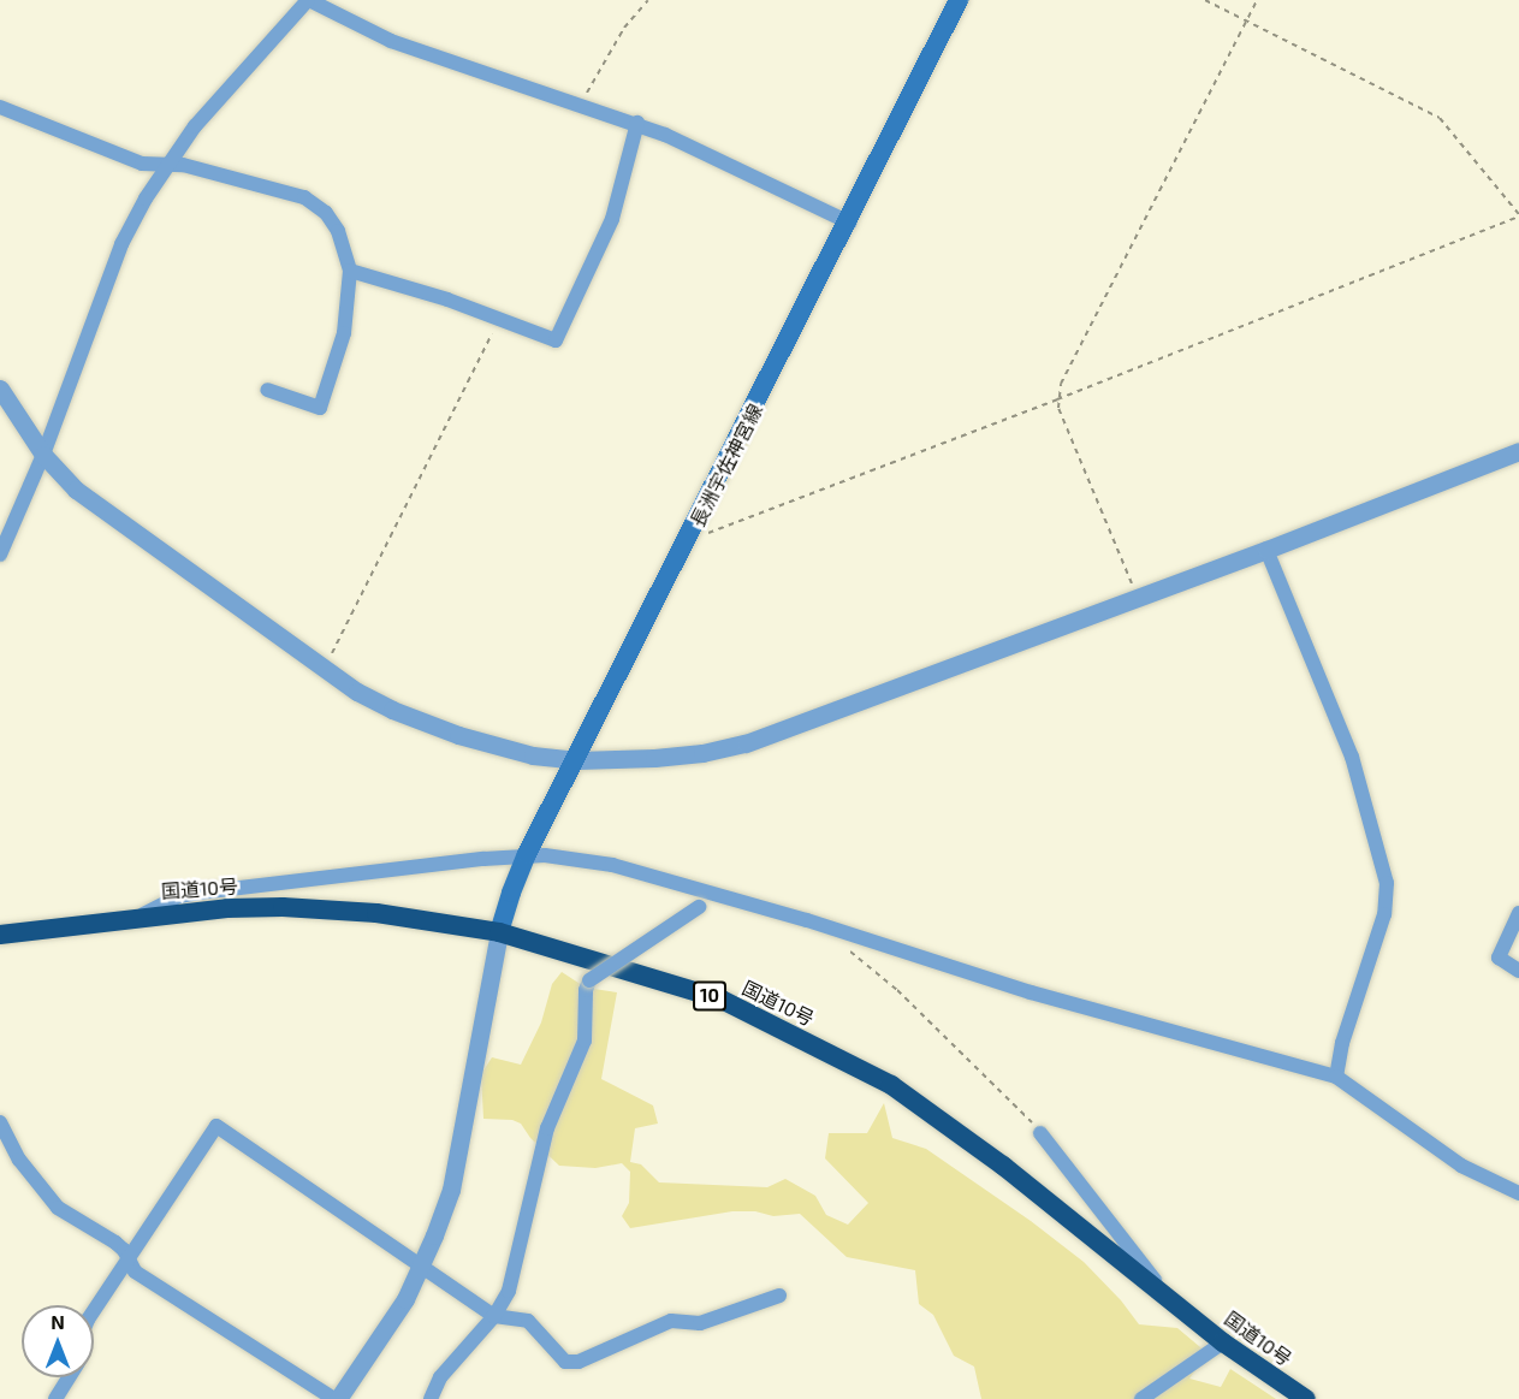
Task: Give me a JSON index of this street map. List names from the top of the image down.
{
  "streets": {
    "highway": ["国道10号", "10"],
    "main road": ["長洲宇佐神宮線"]
  },
  "crossings": [
    ["長洲宇佐神宮線", "国道10号"]
  ],
  "north": "top"
}
